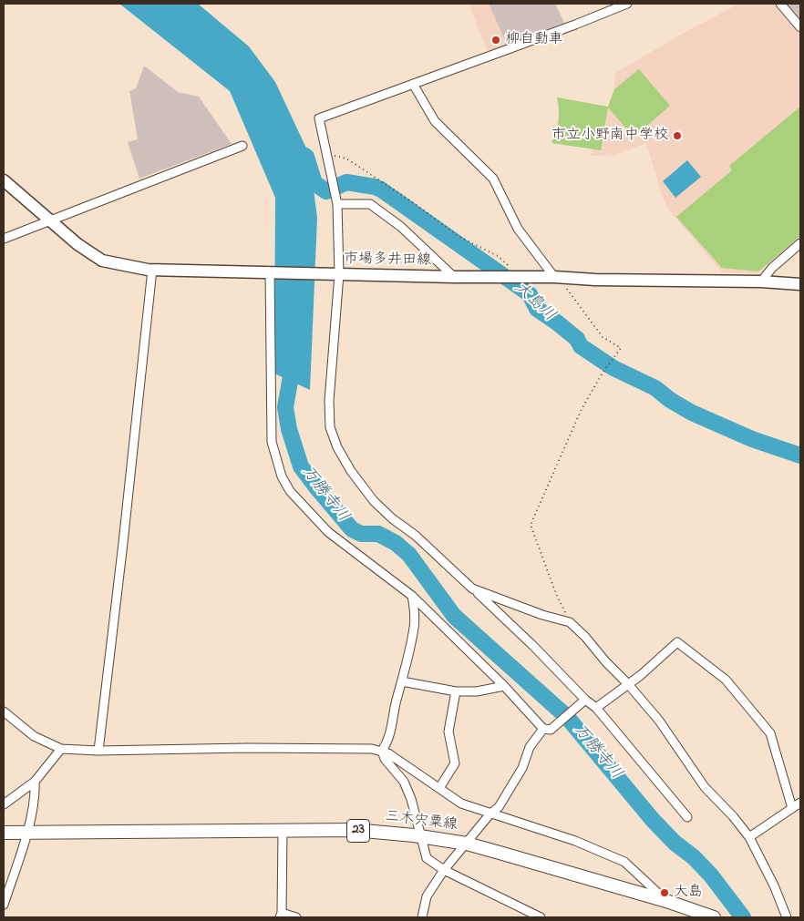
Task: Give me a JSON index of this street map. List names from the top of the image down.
{
  "streets": {
    "main road": ["市場多井田線", "三木宍粟線", "23"]
  },
  "water": ["大島川", "万勝寺川"],
  "places": ["柳自動車", "市立小野南中学校", "大島"]
}
